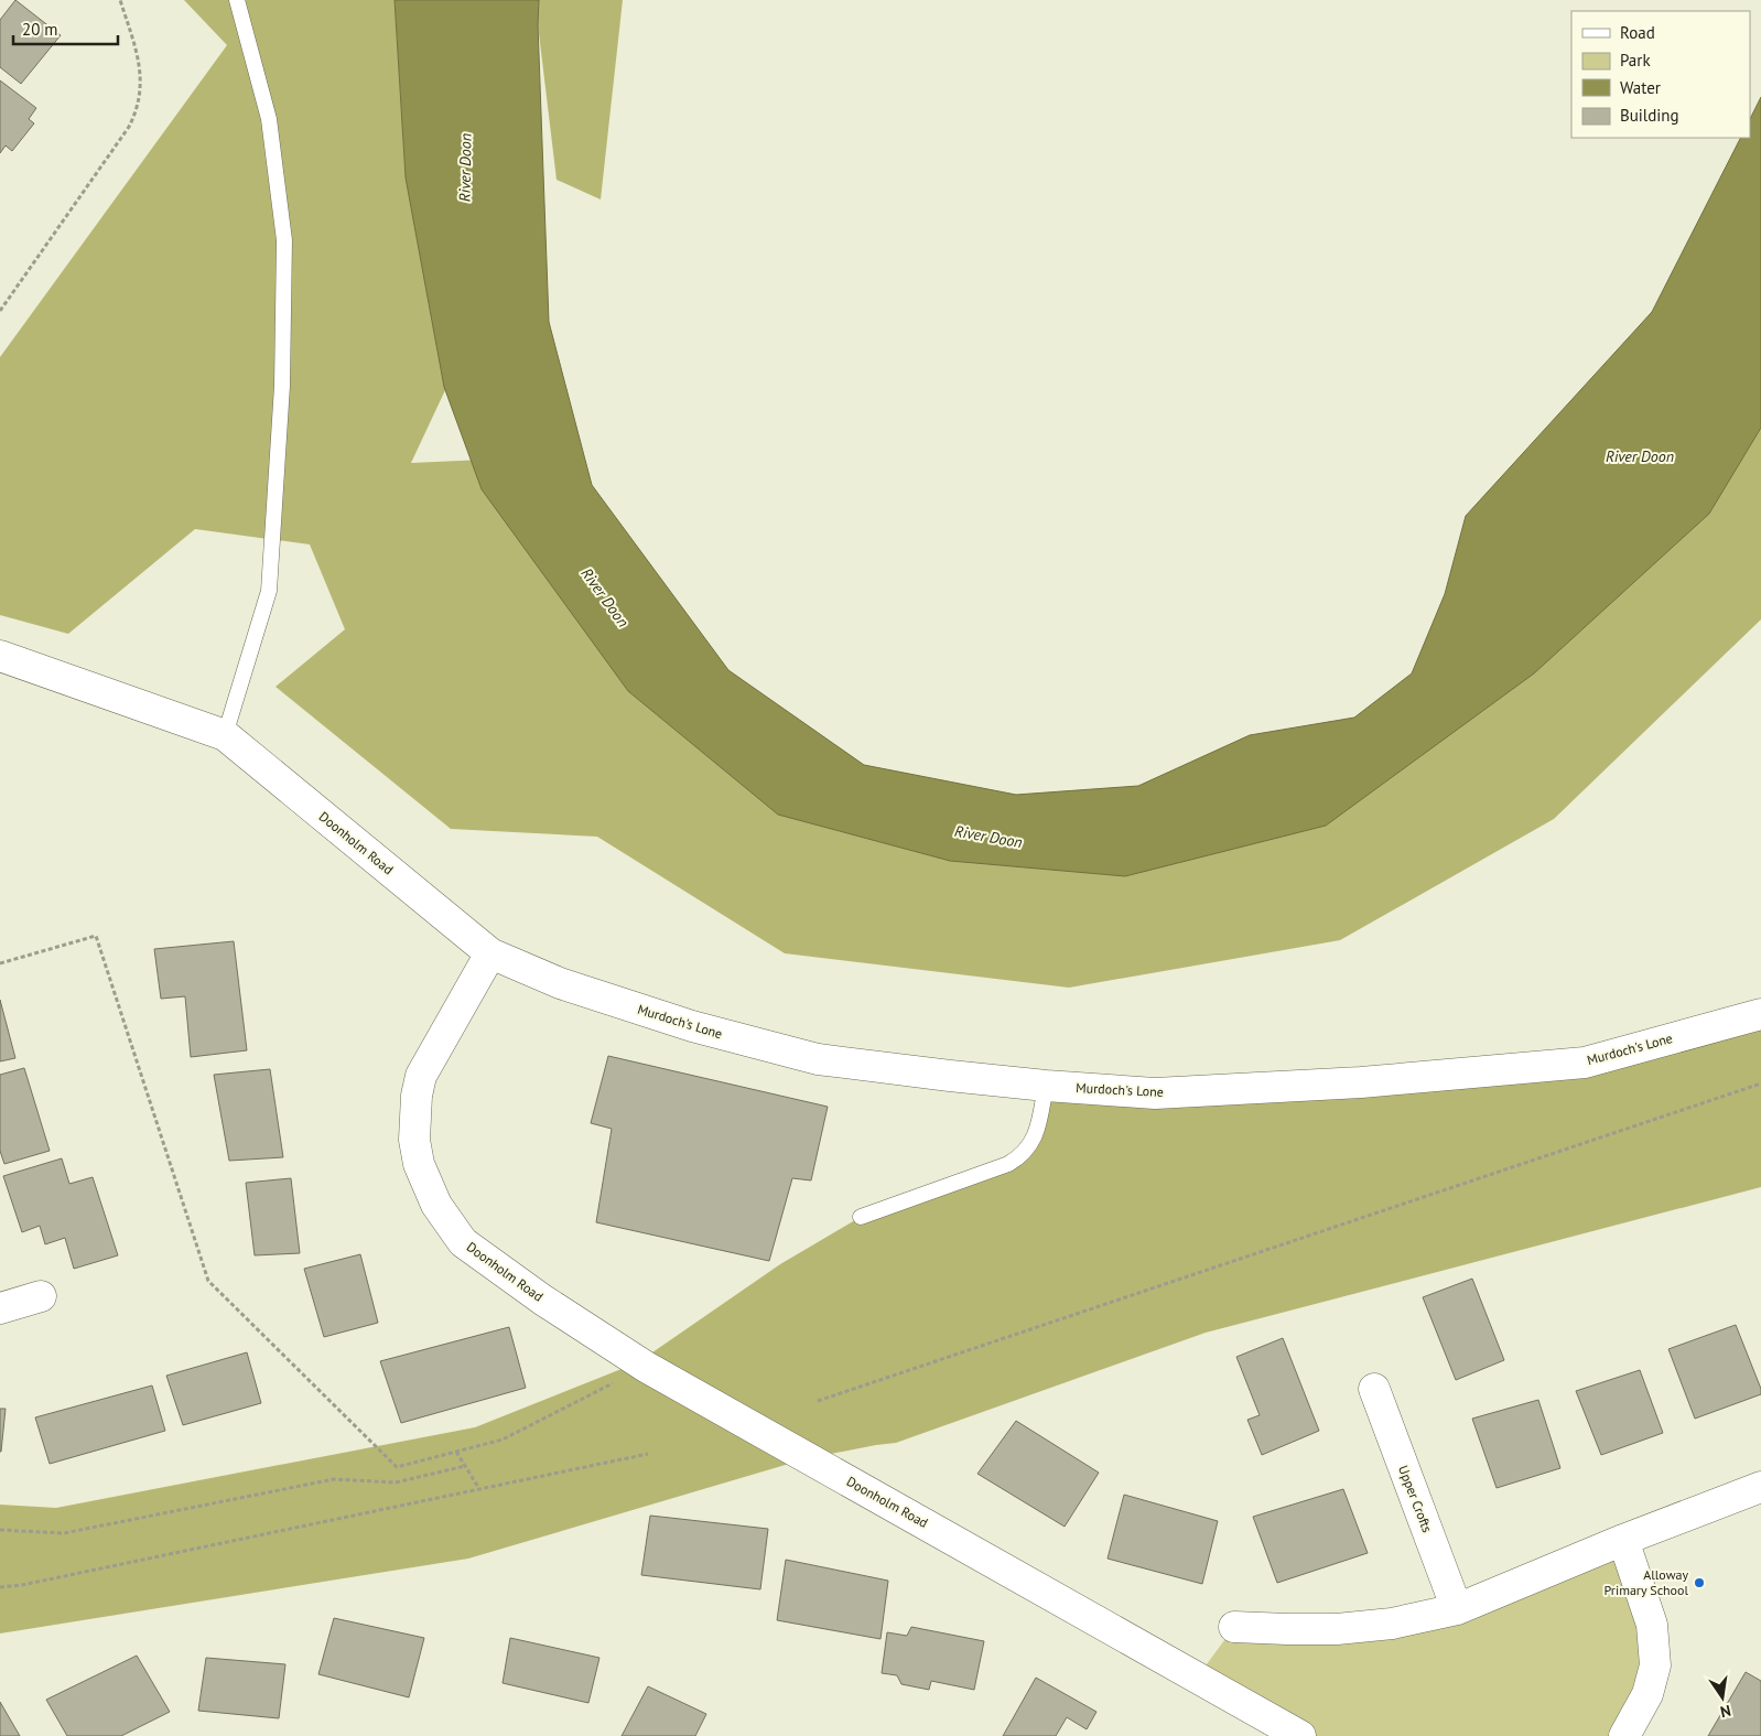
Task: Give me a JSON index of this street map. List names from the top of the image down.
{
  "streets": {
    "street": ["Doonholm Road", "Murdoch's Lone", "Upper Crofts"]
  },
  "crossings": [
    ["Doonholm Road", "Murdoch's Lone"]
  ],
  "water": ["River Doon"],
  "places": ["Alloway Primary School"],
  "legend": [
    "Road",
    "Park",
    "Water",
    "Building"
  ],
  "scale_bar": "20 m",
  "north": "bottom"
}
